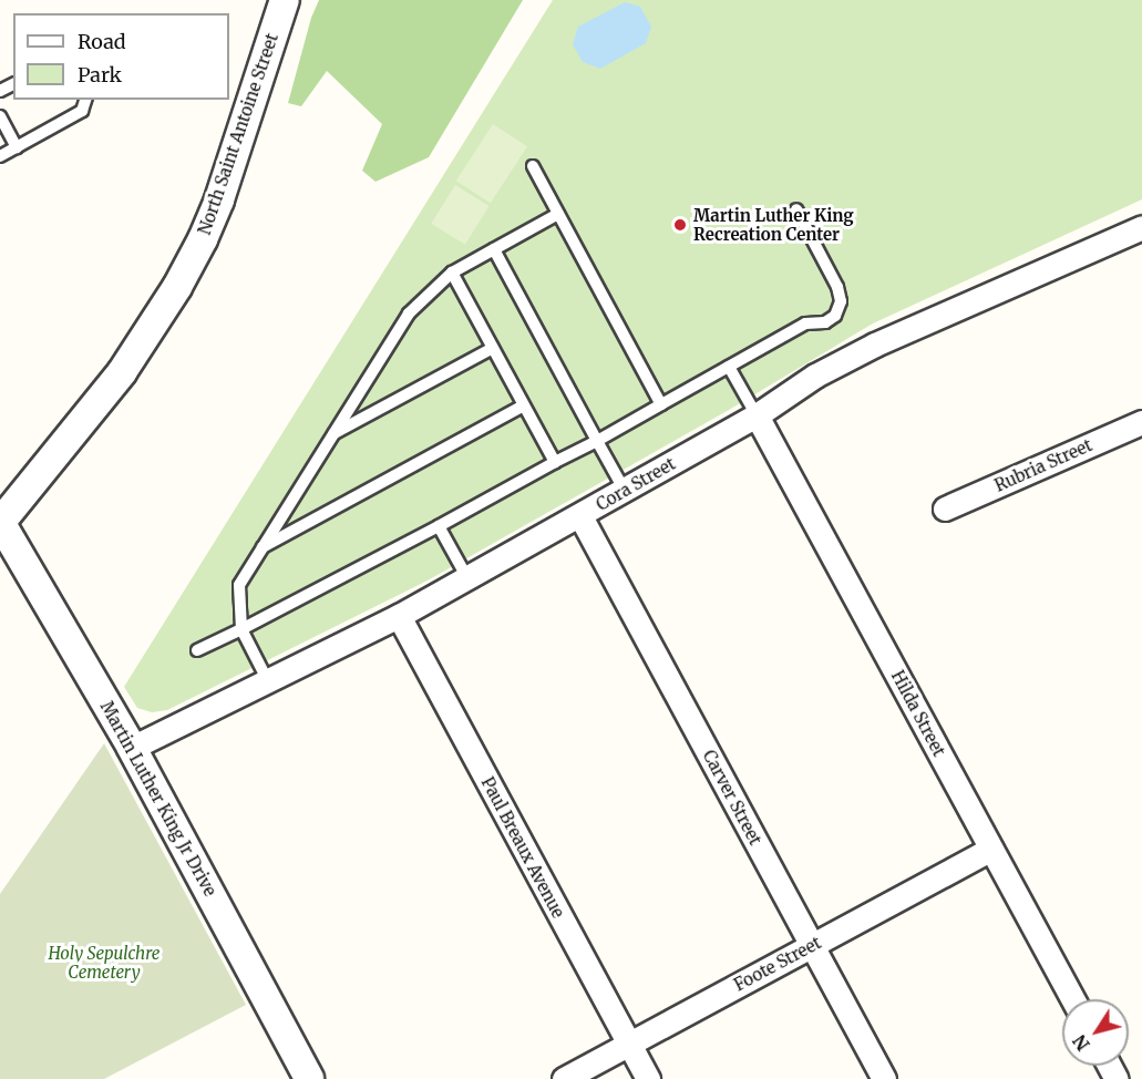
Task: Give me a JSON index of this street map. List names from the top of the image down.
{
  "streets": {
    "street": [
      "North Saint Antoine Street",
      "Rubria Street",
      "Cora Street",
      "Hilda Street",
      "Carver Street",
      "Martin Luther King Jr Drive",
      "Paul Breaux Avenue",
      "Foote Street"
    ]
  },
  "crossings": [
    ["North Saint Antoine Street", "Martin Luther King Jr Drive"],
    ["Cora Street", "Hilda Street"],
    ["Cora Street", "Carver Street"],
    ["Cora Street", "Martin Luther King Jr Drive"],
    ["Cora Street", "Paul Breaux Avenue"],
    ["Hilda Street", "Foote Street"],
    ["Carver Street", "Foote Street"],
    ["Paul Breaux Avenue", "Foote Street"]
  ],
  "parks": ["Holy Sepulchre Cemetery"],
  "places": ["Martin Luther King Recreation Center"],
  "legend": ["Road", "Park"],
  "north": "bottom left"
}
